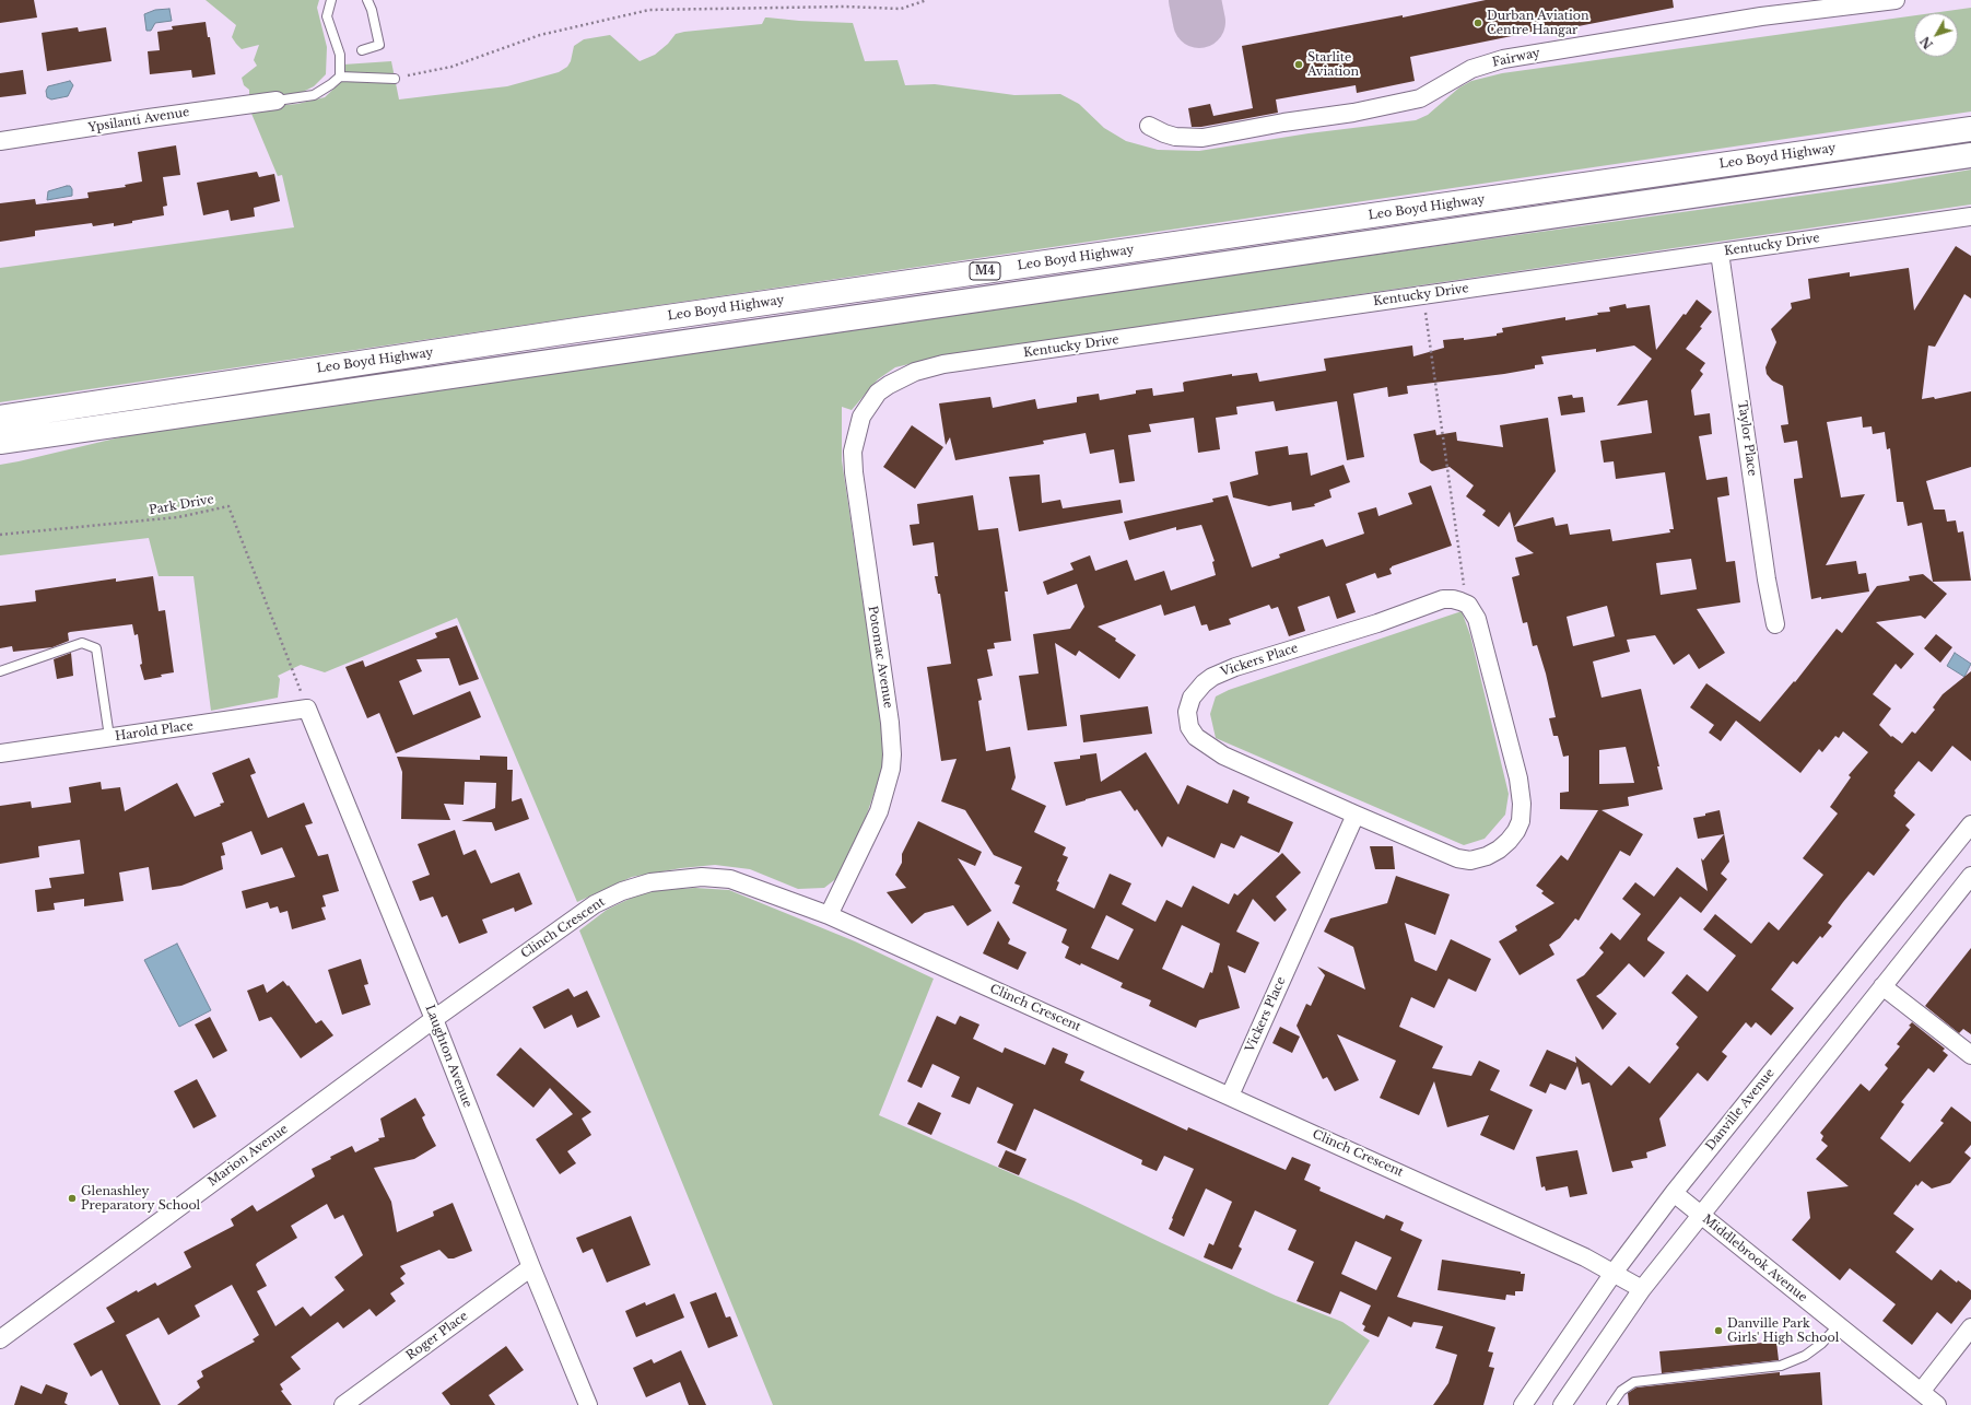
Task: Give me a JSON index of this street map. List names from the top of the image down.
{
  "streets": {
    "highway": ["Leo Boyd Highway", "M4"],
    "street": [
      "Fairway",
      "Ypsilanti Avenue",
      "Kentucky Drive",
      "Taylor Place",
      "Potomac Avenue",
      "Vickers Place",
      "Harold Place",
      "Clinch Crescent",
      "Laughton Avenue",
      "Danville Avenue",
      "Marion Avenue",
      "Middlebrook Avenue",
      "Roger Place"
    ],
    "path": ["Park Drive"]
  },
  "crossings": [
    ["Kentucky Drive", "Taylor Place"],
    ["Kentucky Drive", "Potomac Avenue"],
    ["Park Drive", "Harold Place"],
    ["Park Drive", "Laughton Avenue"],
    ["Potomac Avenue", "Clinch Crescent"],
    ["Vickers Place", "Clinch Crescent"],
    ["Harold Place", "Laughton Avenue"],
    ["Clinch Crescent", "Laughton Avenue"],
    ["Clinch Crescent", "Danville Avenue"],
    ["Clinch Crescent", "Marion Avenue"],
    ["Laughton Avenue", "Marion Avenue"],
    ["Laughton Avenue", "Roger Place"],
    ["Danville Avenue", "Middlebrook Avenue"]
  ],
  "places": [
    "Durban Aviation Centre Hangar",
    "Starlite Aviation",
    "Glenashley Preparatory School",
    "Danville Park Girls' High School"
  ],
  "north": "bottom left"
}
